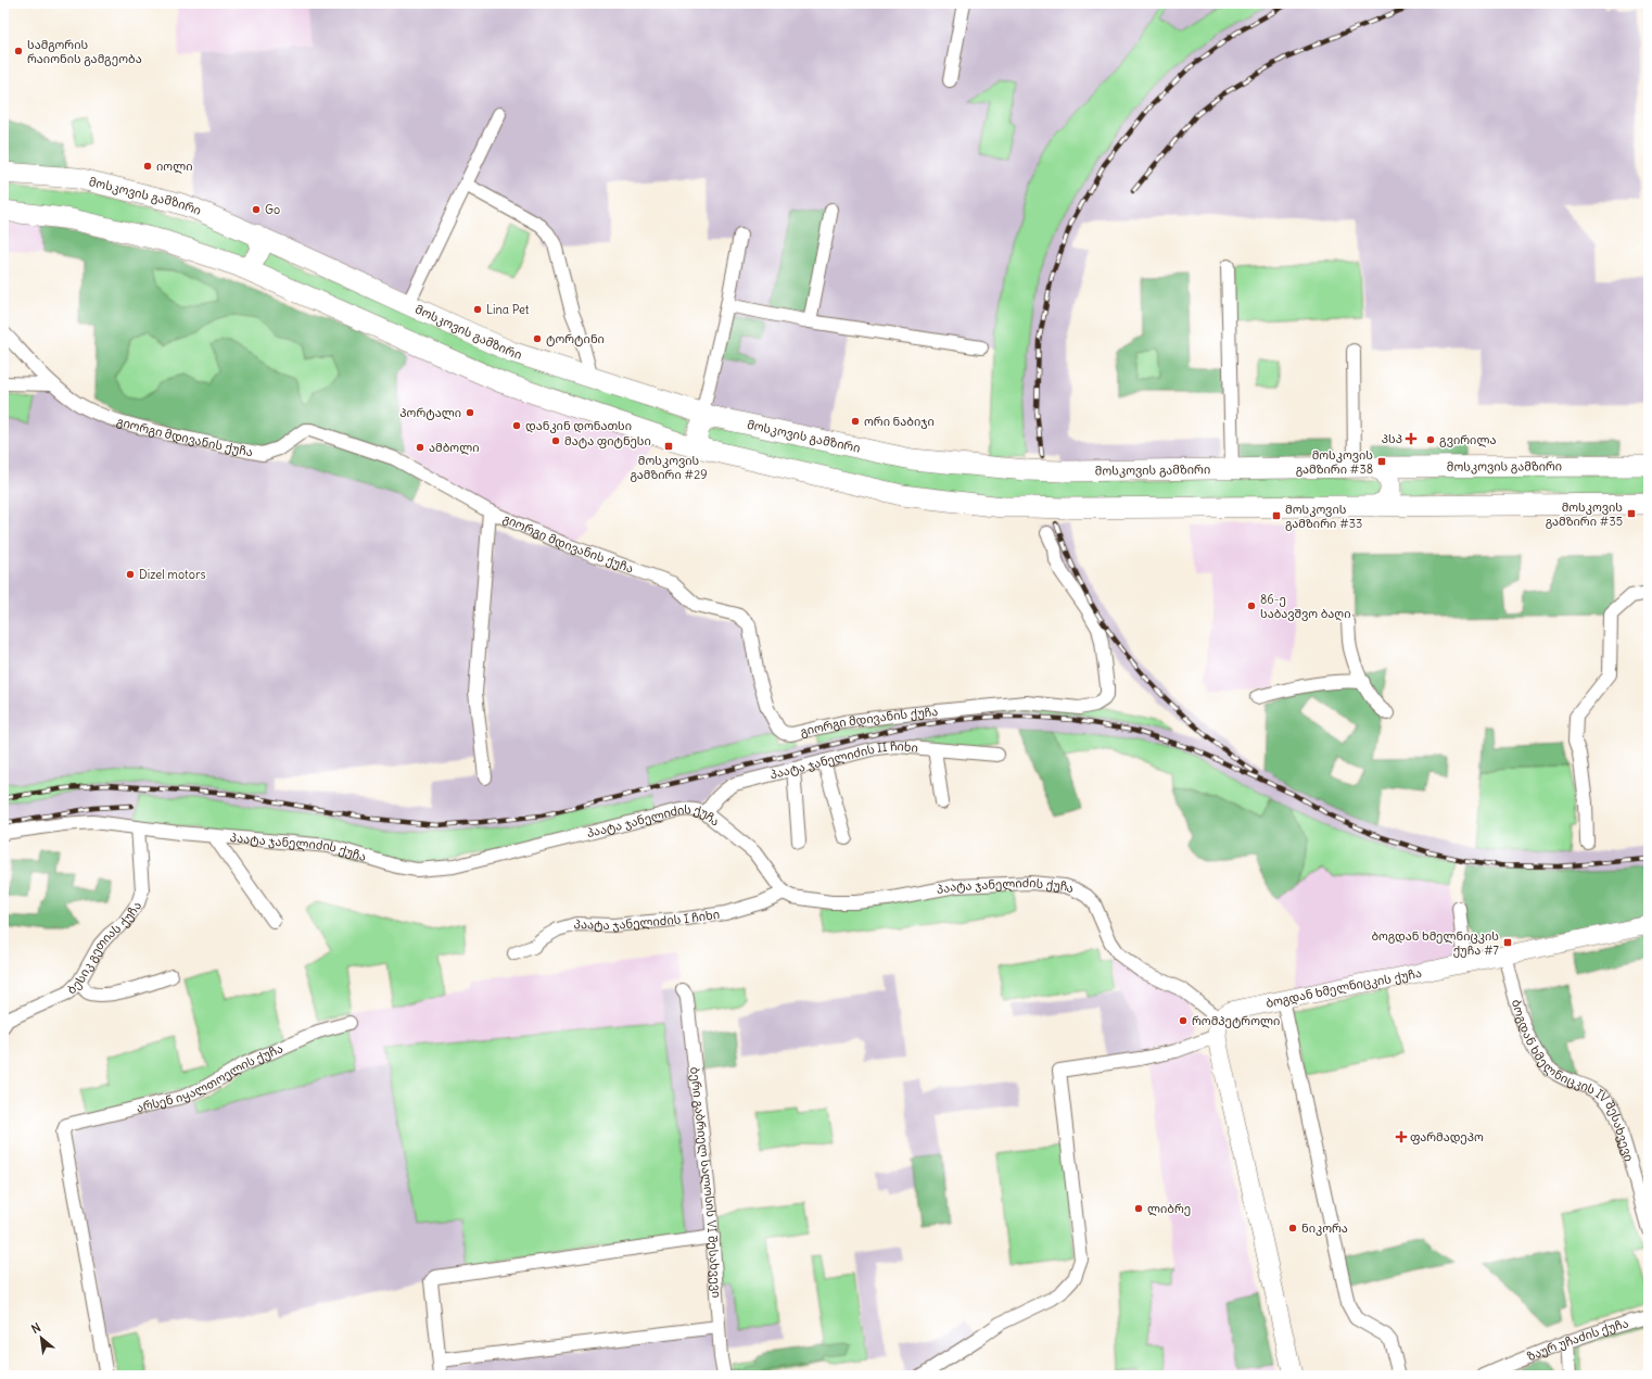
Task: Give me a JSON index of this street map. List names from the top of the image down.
{
  "streets": {
    "main road": ["მოსკოვის გამზირი", "ბოგდან ხმელნიცკის ქუჩა"],
    "street": [
      "გიორგი მდივანის ქუჩა",
      "პაატა ჯანელიძის II ჩიხი",
      "პაატა ჯანელიძის ქუჩა",
      "პაატა ჯანელიძის I ჩიხი",
      "ბესიკ გეთიას ქუჩა",
      "არსენ იყალთოელის ქუჩა",
      "ბოგდან ხმელნიცკის IV შესახვევი",
      "ბერი გაბრიელ სალოსის VI შესახვევი",
      "ზაურ უჩაძის ქუჩა"
    ]
  },
  "crossings": [
    ["პაატა ჯანელიძის II ჩიხი", "პაატა ჯანელიძის ქუჩა"],
    ["პაატა ჯანელიძის ქუჩა", "პაატა ჯანელიძის I ჩიხი"],
    ["პაატა ჯანელიძის ქუჩა", "ბესიკ გეთიას ქუჩა"],
    ["პაატა ჯანელიძის ქუჩა", "ბოგდან ხმელნიცკის ქუჩა"],
    ["ბოგდან ხმელნიცკის ქუჩა", "ბოგდან ხმელნიცკის IV შესახვევი"]
  ],
  "places": {
    "other": [
      "სამგორის რაიონის გამგეობა",
      "იოლი",
      "Go",
      "Lina Pet",
      "ტორტინი",
      "პორტალი",
      "ორი ნაბიჯი",
      "დანკინ დონათსი",
      "გვირილა",
      "მატა ფიტნესი",
      "ამბოლი",
      "Dizel motors",
      "86-ე საბავშვო ბაღი",
      "რომპეტროლი",
      "ლიბრე",
      "ნიკორა"
    ],
    "health": ["პსპ", "ფარმადეპო"],
    "transit": [
      "მოსკოვის გამზირი #29",
      "მოსკოვის გამზირი #38",
      "მოსკოვის გამზირი #35",
      "მოსკოვის გამზირი #33",
      "ბოგდან ხმელნიცკის ქუჩა #7"
    ]
  },
  "north": "top left"
}
